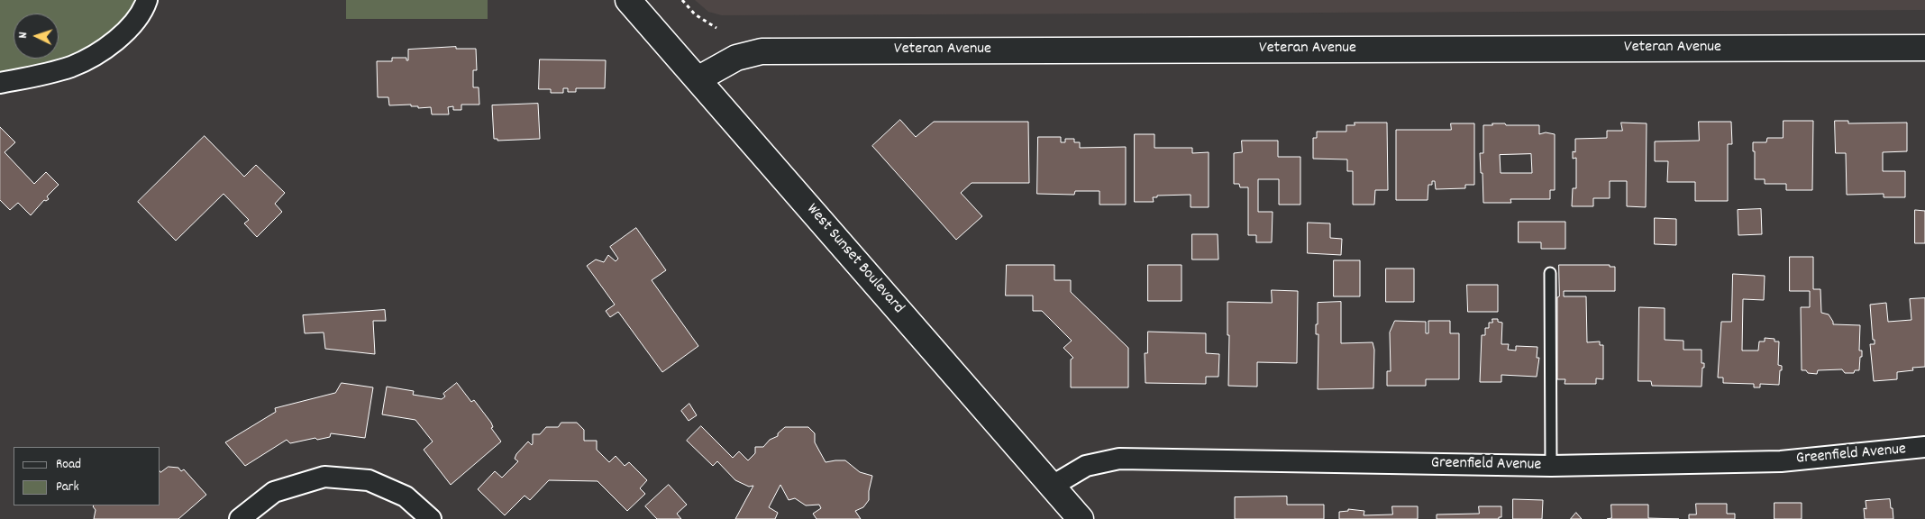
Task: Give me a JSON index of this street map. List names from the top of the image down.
{
  "streets": {
    "street": ["Veteran Avenue", "West Sunset Boulevard", "Greenfield Avenue"]
  },
  "crossings": [
    ["Veteran Avenue", "West Sunset Boulevard"],
    ["West Sunset Boulevard", "Greenfield Avenue"]
  ],
  "legend": ["Road", "Park"],
  "north": "left"
}
